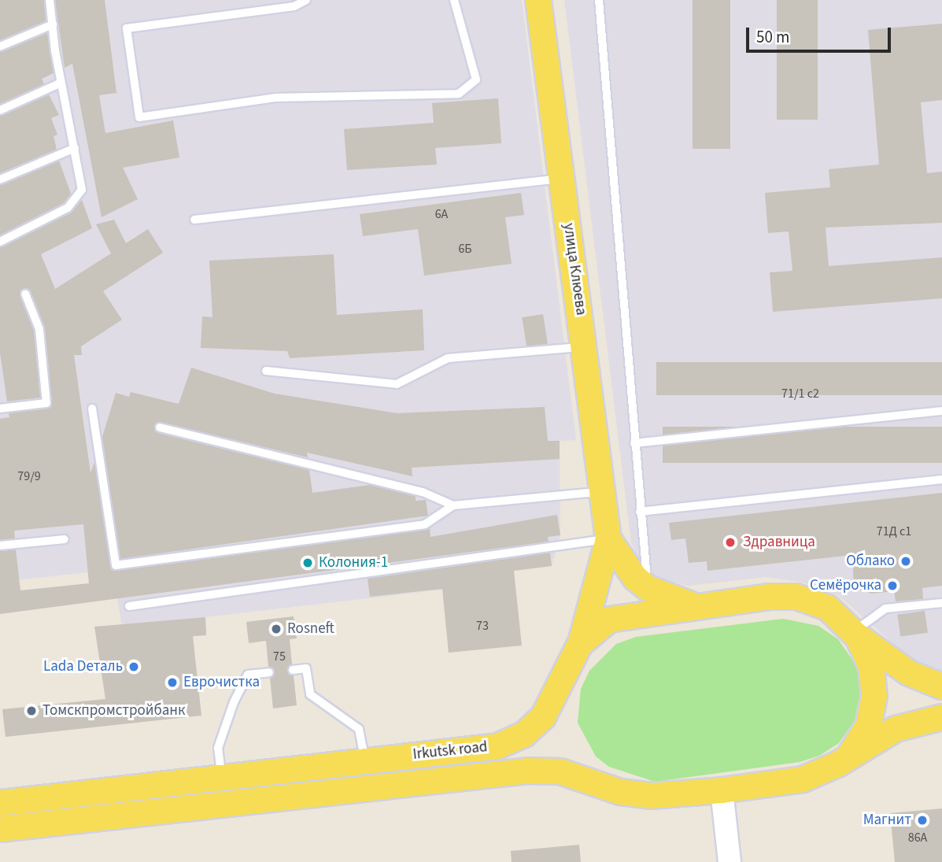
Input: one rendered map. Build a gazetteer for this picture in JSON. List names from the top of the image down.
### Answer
{
  "streets": {
    "main road": ["улица Клюева", "Irkutsk road"]
  },
  "crossings": [
    ["улица Клюева", "Irkutsk road"]
  ],
  "places": [
    "Здравница",
    "Облако",
    "Колония-1",
    "Cемёрочка",
    "Rosneft",
    "Lada Dеталь",
    "Еврочистка",
    "Томскпромстройбанк",
    "Магнит"
  ],
  "house_numbers": [
    "6А",
    "6Б",
    "71/1 с2",
    "79/9",
    "71Д с1",
    "73",
    "75",
    "86А"
  ],
  "scale_bar": "50 m"
}
